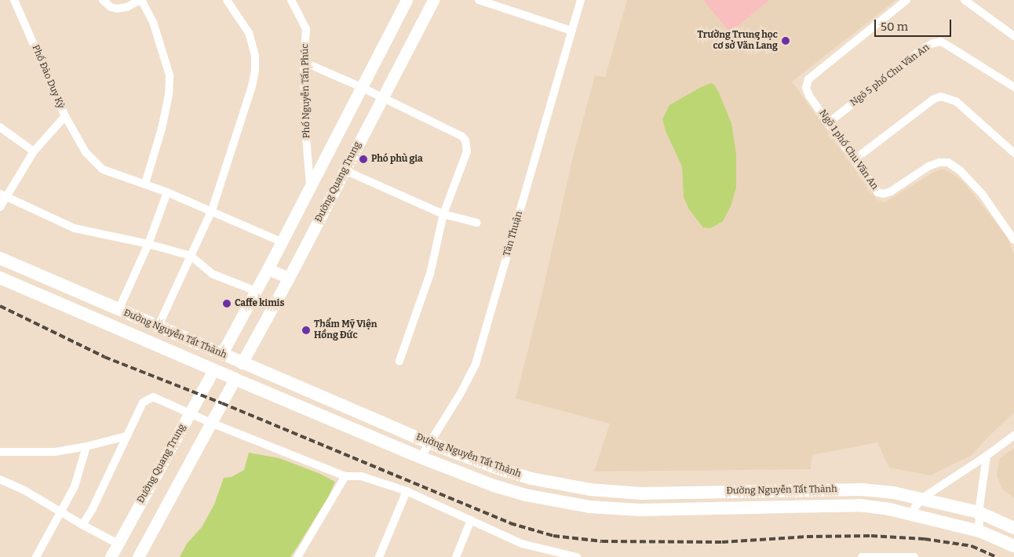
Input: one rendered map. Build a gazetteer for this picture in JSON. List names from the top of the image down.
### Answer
{
  "streets": {
    "main road": ["Đường Quang Trung", "Đường Nguyễn Tất Thành"],
    "street": [
      "Ngõ 5 phố Chu Văn An",
      "Phố Đào Duy Kỳ",
      "Phố Nguyễn Tấn Phúc",
      "Ngõ 1 phố Chu Văn An",
      "Tân Thuận"
    ]
  },
  "crossings": [
    ["Ngõ 5 phố Chu Văn An", "Ngõ 1 phố Chu Văn An"],
    ["Đường Quang Trung", "Đường Nguyễn Tất Thành"],
    ["Tân Thuận", "Đường Nguyễn Tất Thành"]
  ],
  "places": [
    "Trường Trung học cơ sở Văn Lang",
    "Phó phù gia",
    "Caffe kimis",
    "Thẩm Mỹ Viện Hồng Đức"
  ],
  "scale_bar": "50 m"
}
